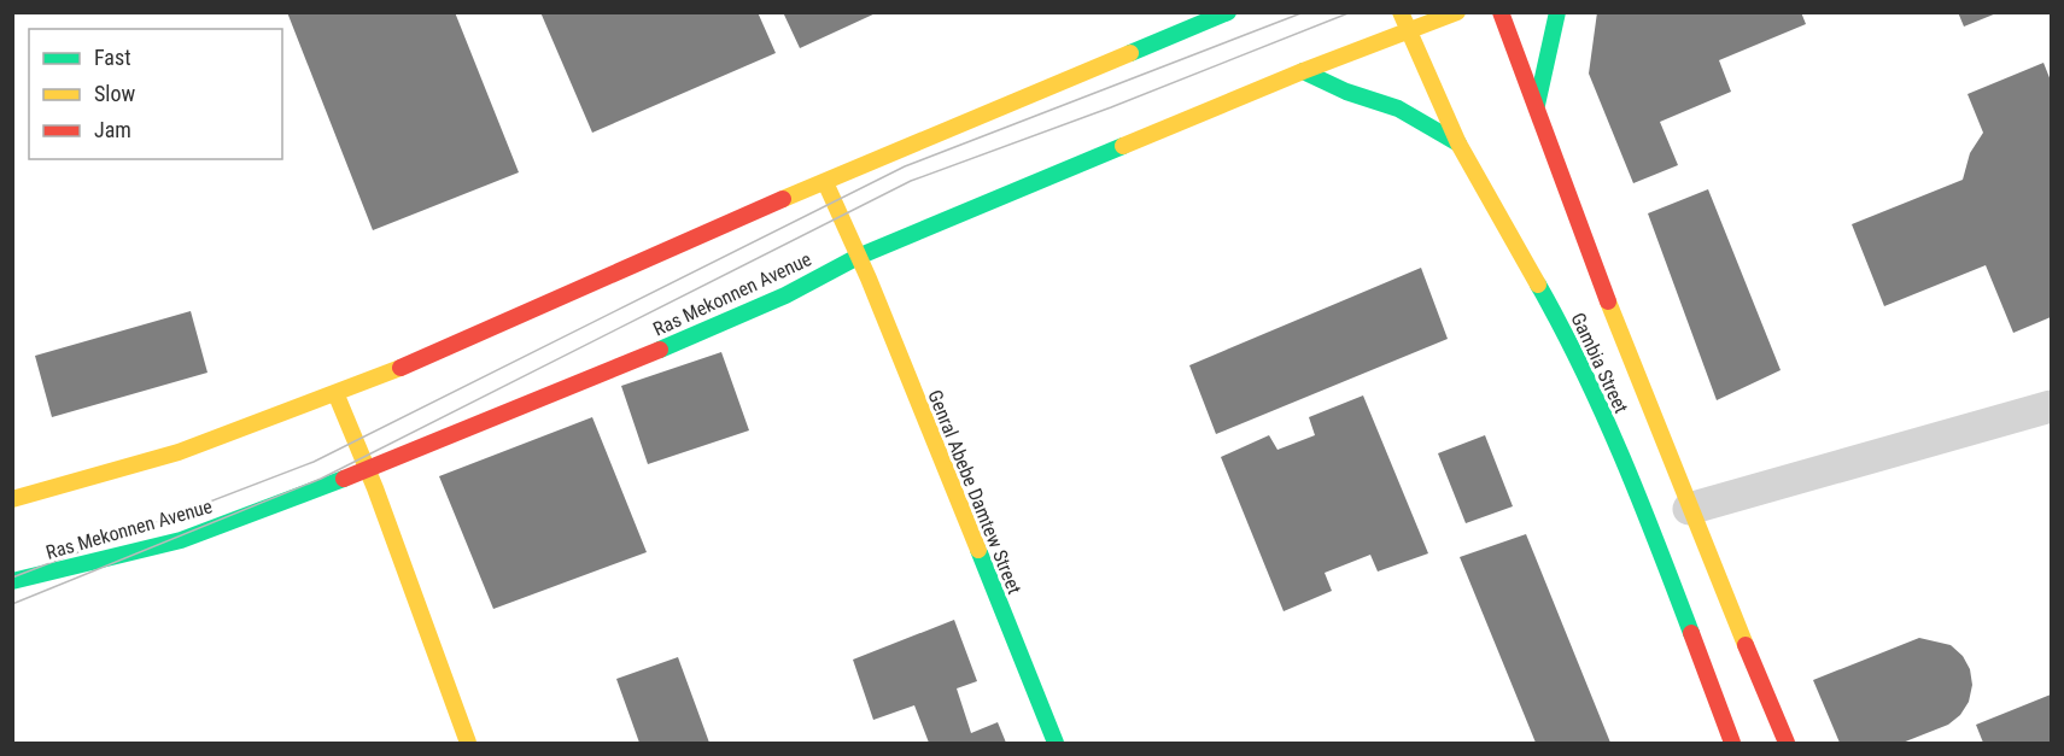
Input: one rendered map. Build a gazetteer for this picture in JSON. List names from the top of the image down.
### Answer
{
  "streets": {
    "main road": ["Ras Mekonnen Avenue", "Gambia Street", "Genral Abebe Damtew Street"]
  },
  "crossings": [
    ["Ras Mekonnen Avenue", "Gambia Street"],
    ["Ras Mekonnen Avenue", "Genral Abebe Damtew Street"]
  ],
  "legend": ["Fast", "Slow", "Jam"]
}
